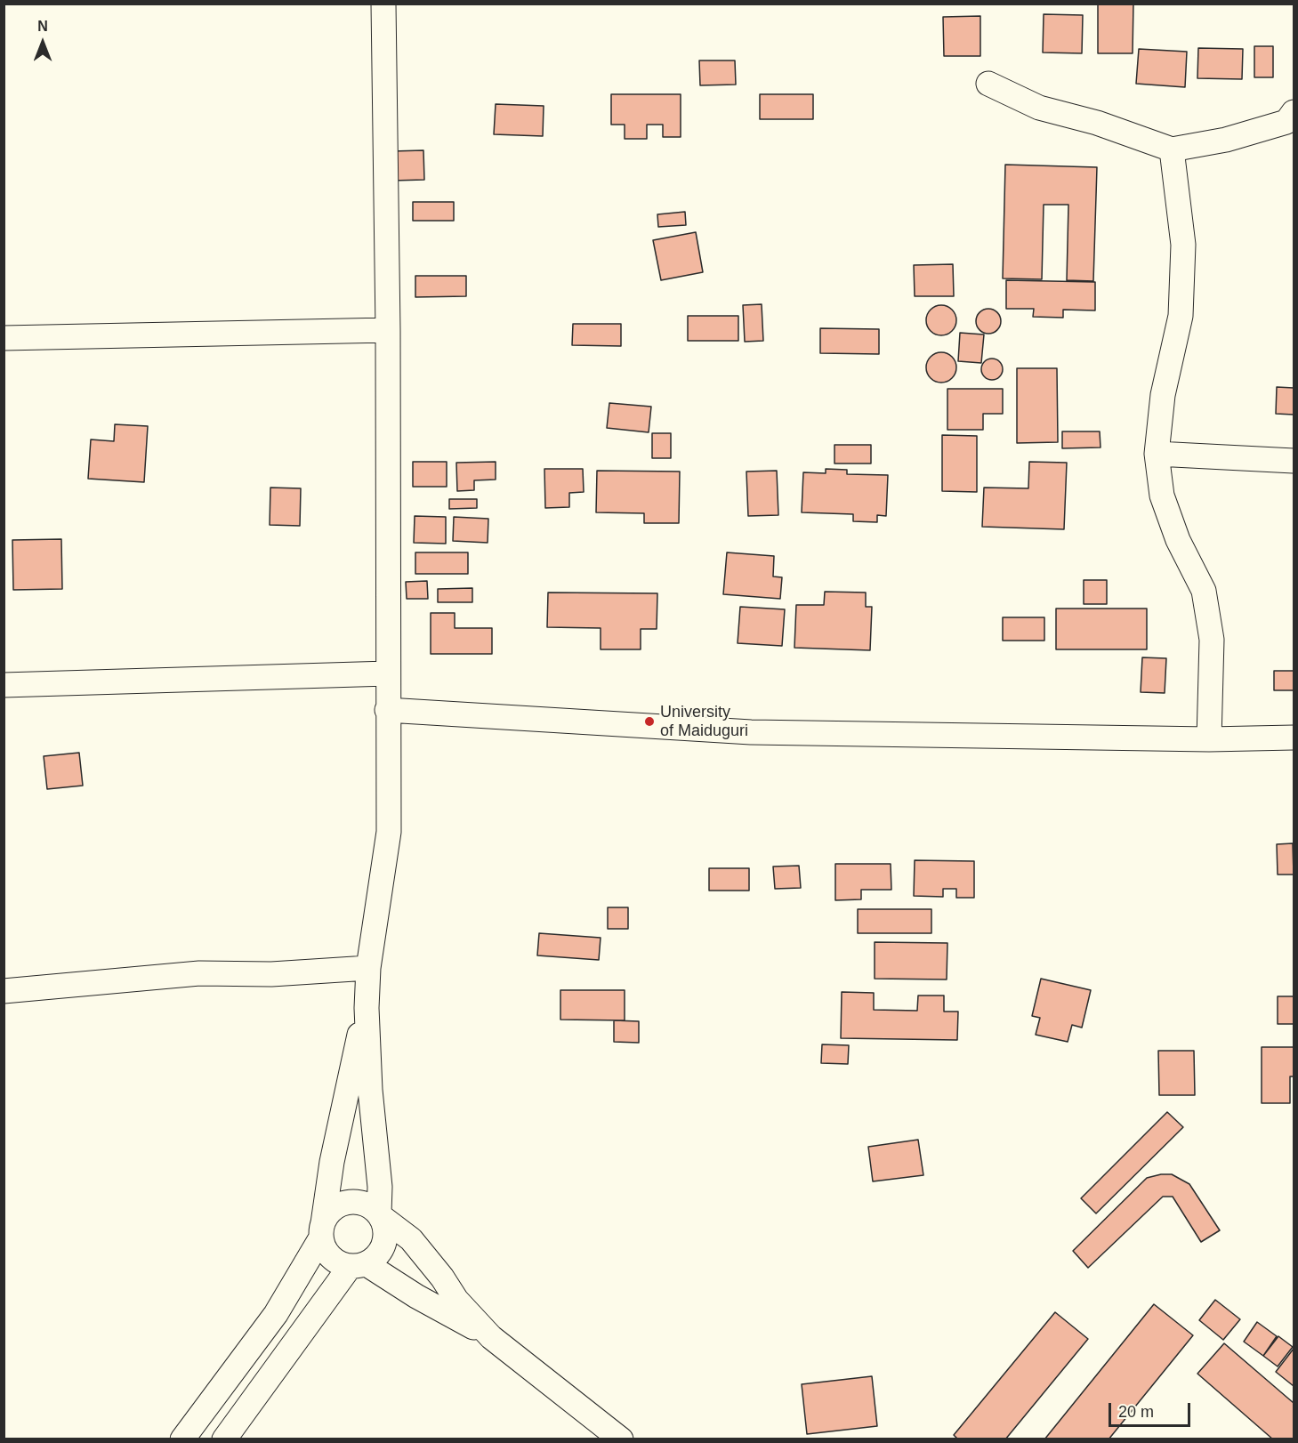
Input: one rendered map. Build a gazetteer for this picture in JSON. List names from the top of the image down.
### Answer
{
  "places": ["University of Maiduguri"],
  "scale_bar": "20 m",
  "north": "top"
}
